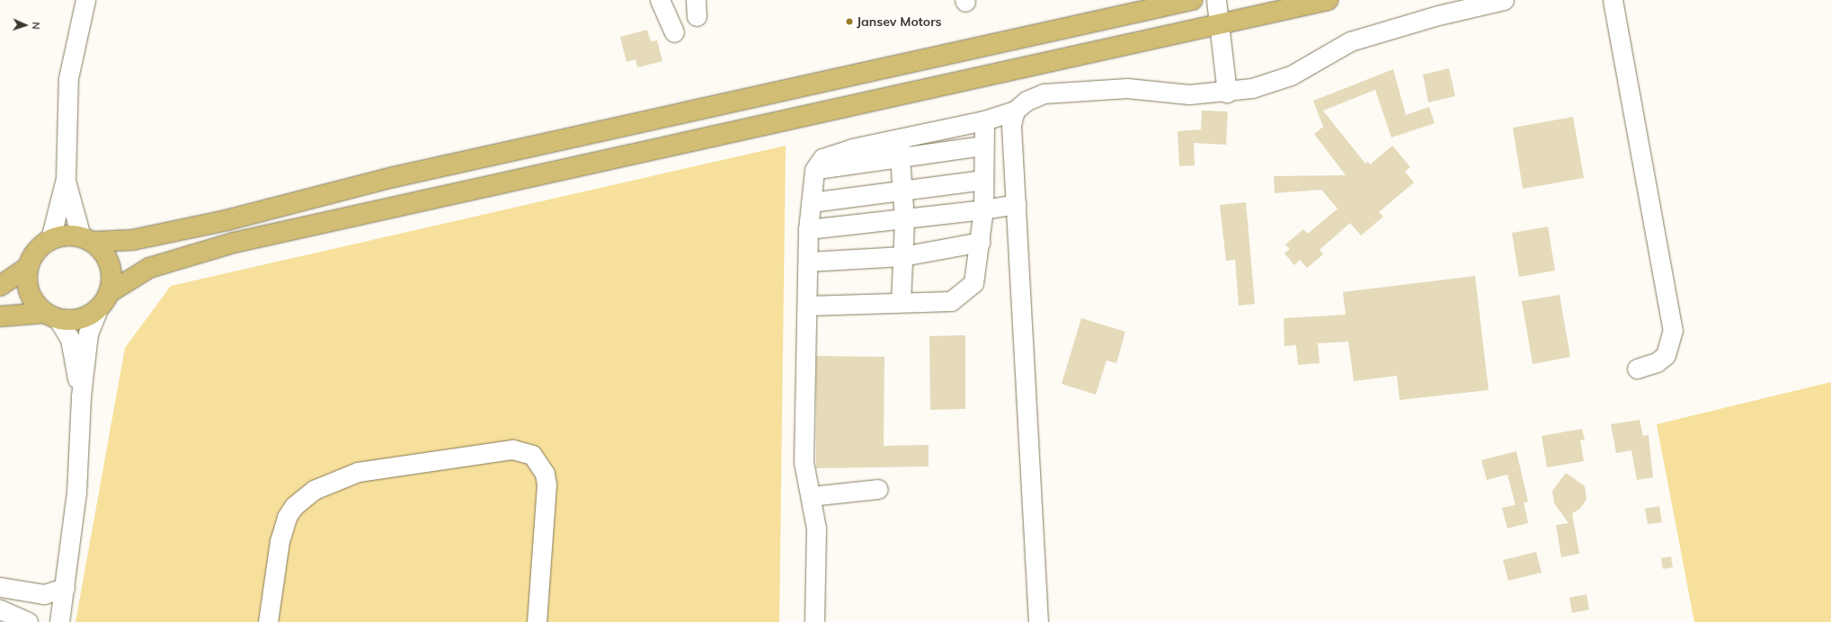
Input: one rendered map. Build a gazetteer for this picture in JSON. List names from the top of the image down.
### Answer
{
  "places": ["Jansev Motors"],
  "north": "right"
}
